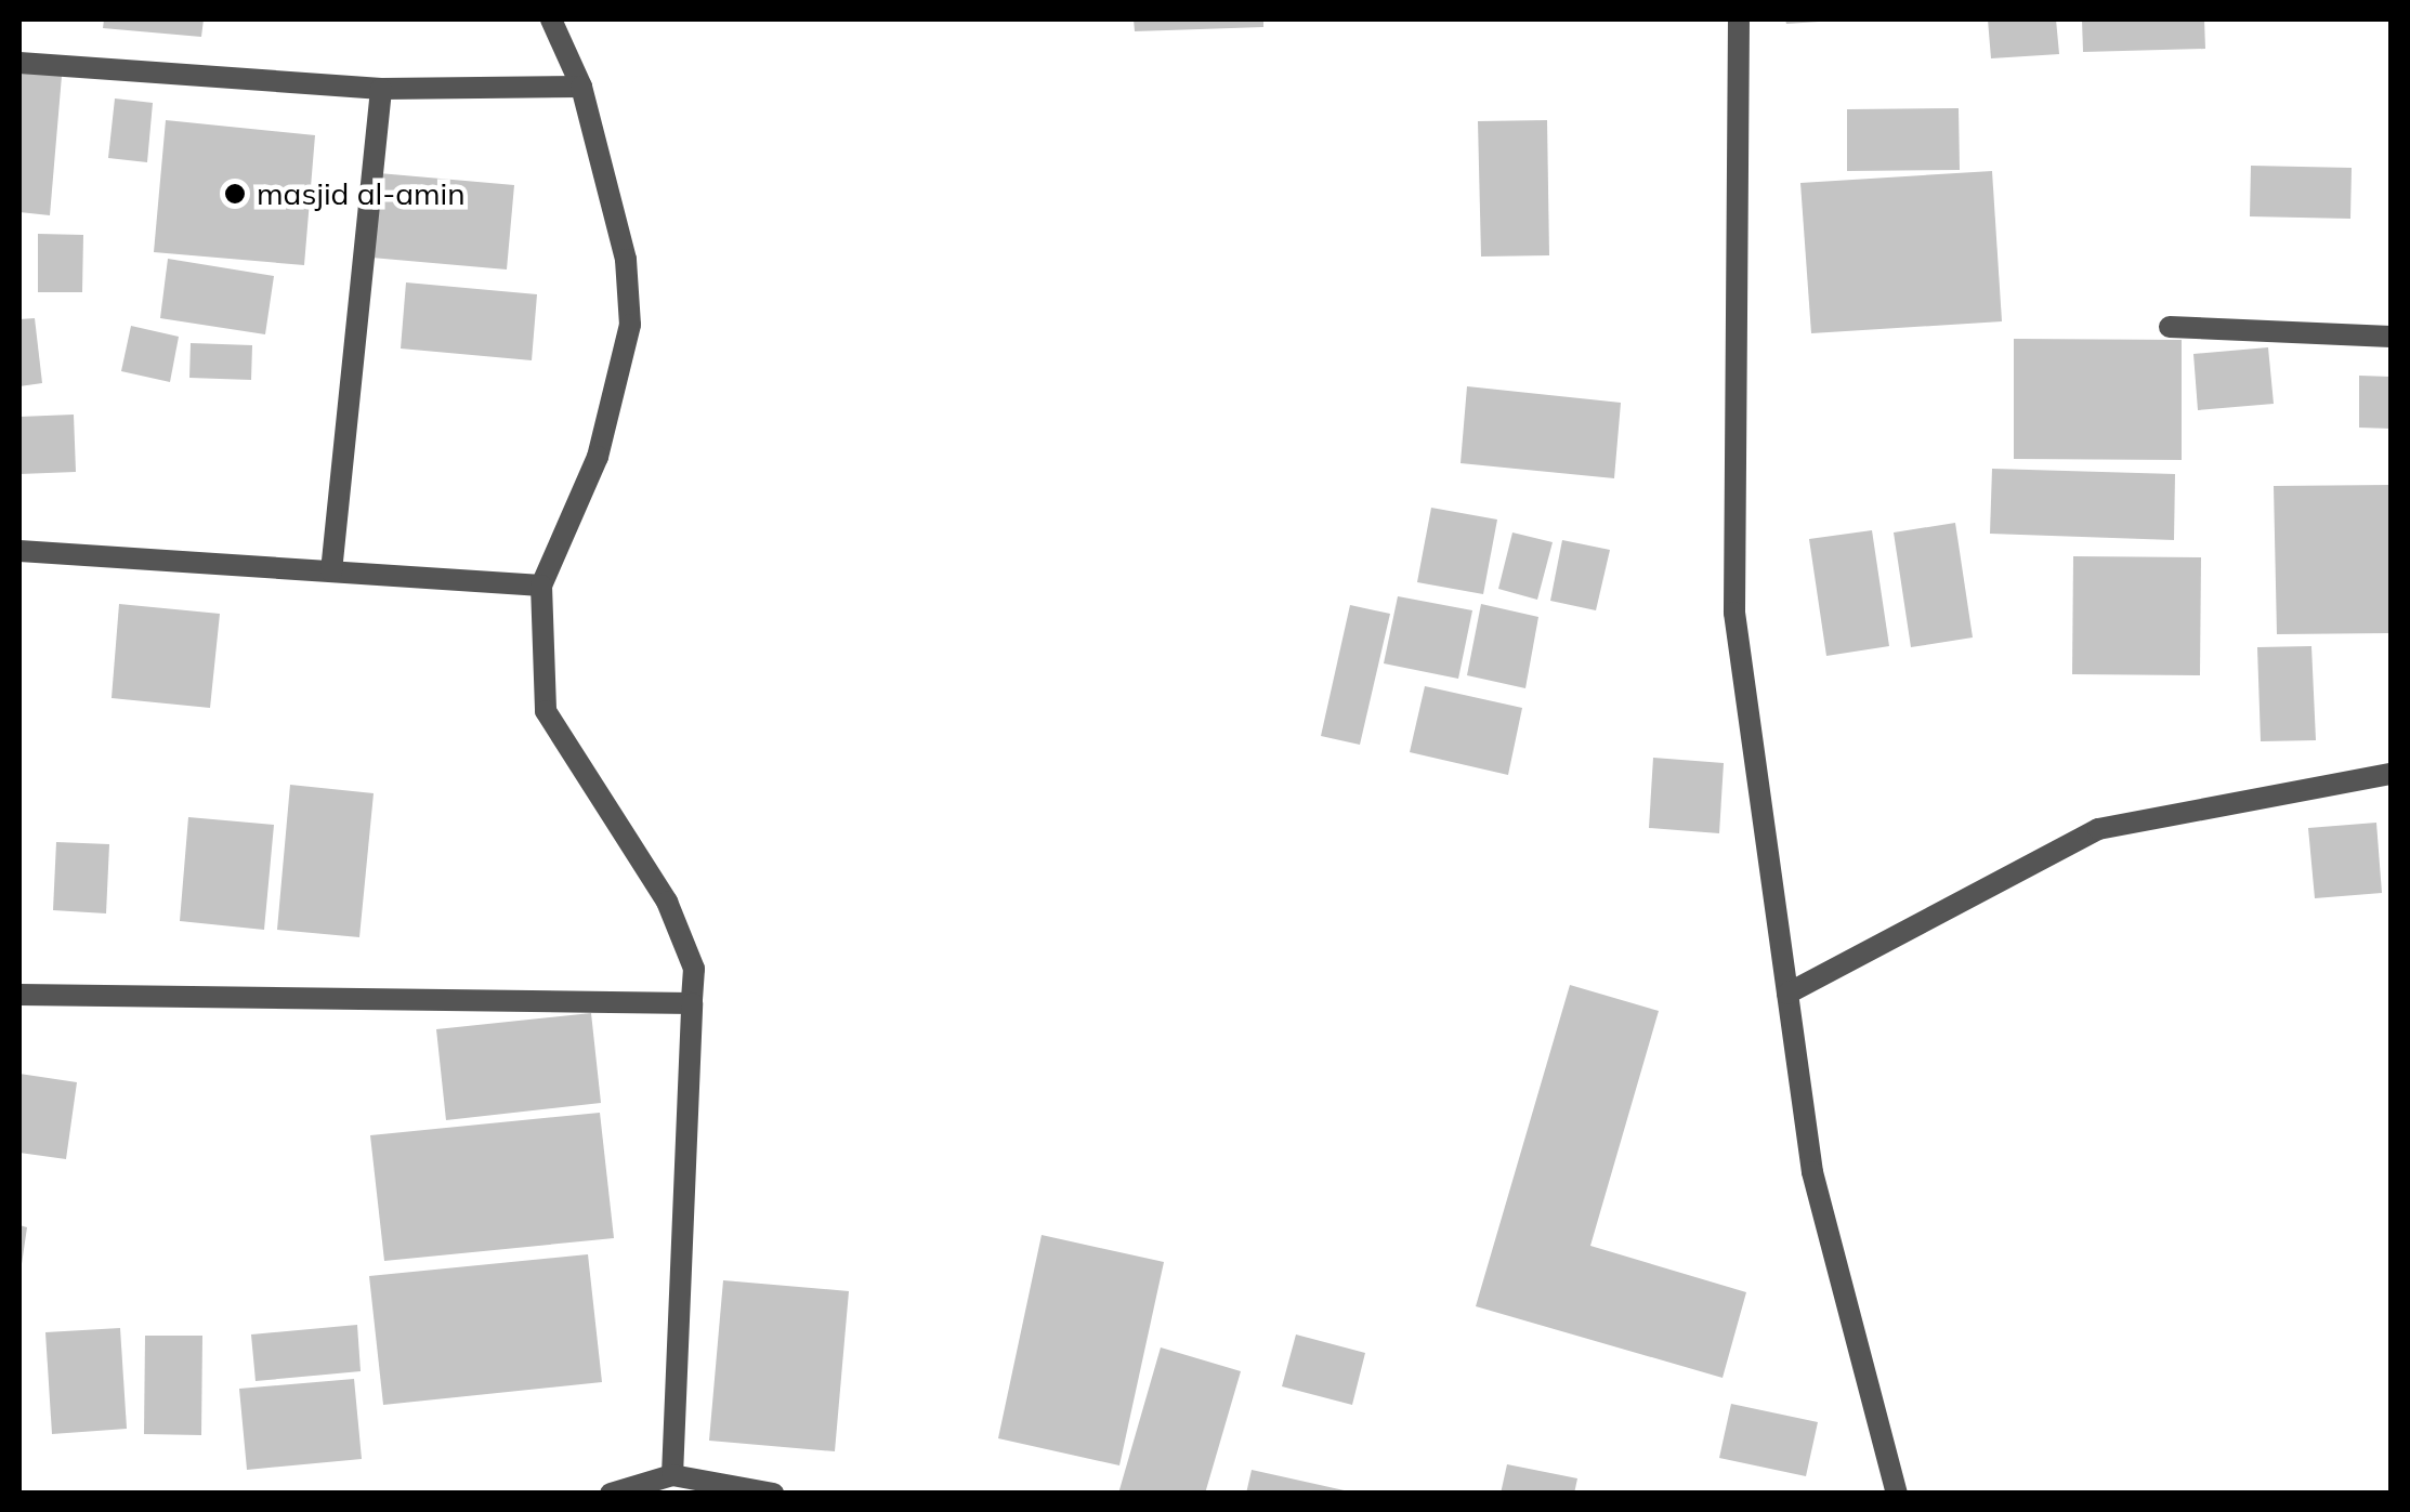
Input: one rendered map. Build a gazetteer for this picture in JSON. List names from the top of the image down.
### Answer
{
  "places": ["masjid al-amin"]
}
